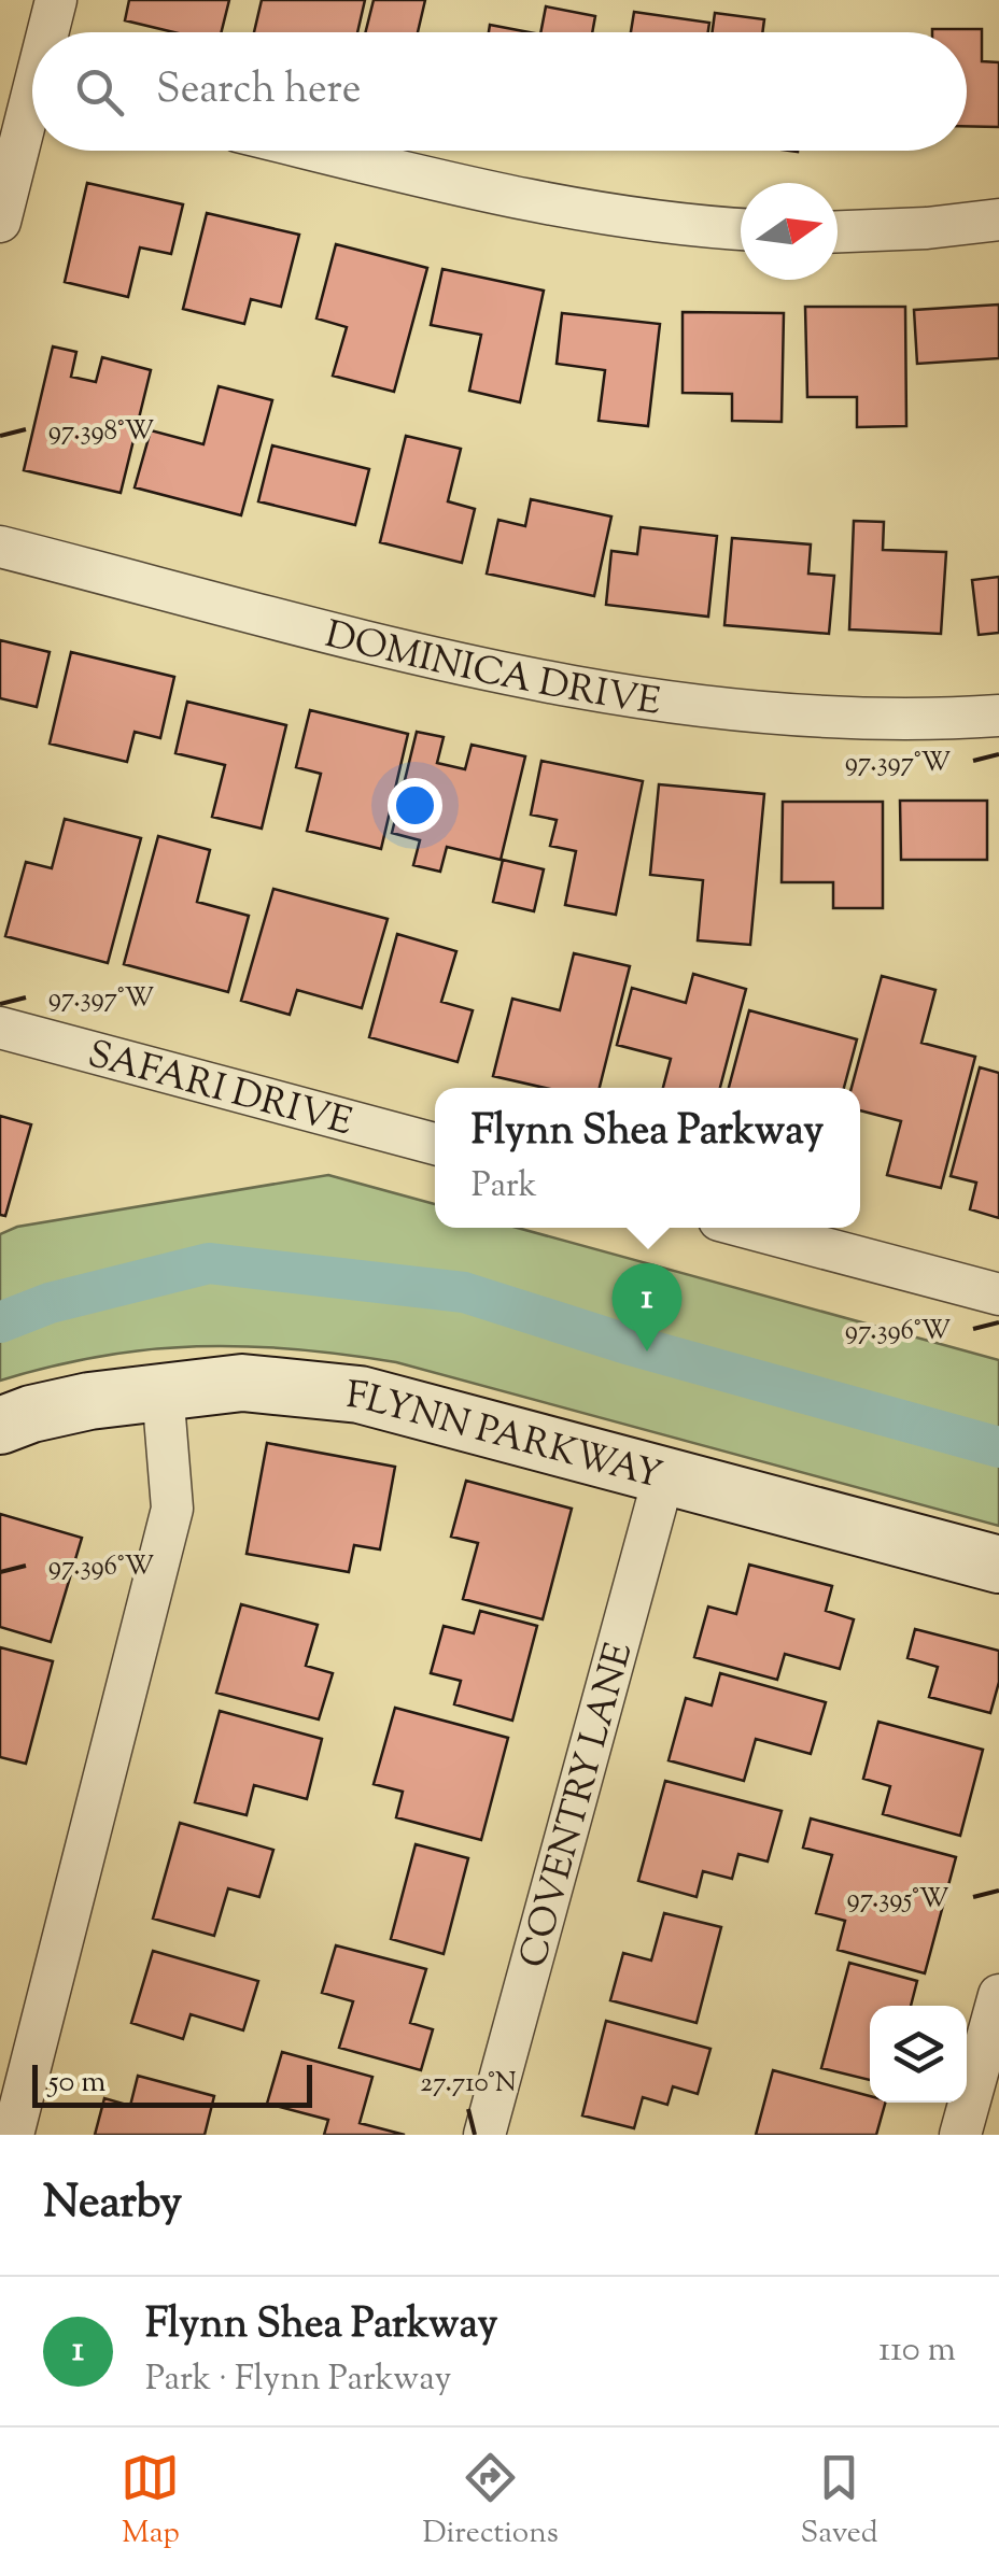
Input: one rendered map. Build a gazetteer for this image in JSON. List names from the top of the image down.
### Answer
{
  "streets": {
    "street": [
      "DOMINICA DRIVE",
      "SAFARI DRIVE",
      "FLYNN PARKWAY",
      "COVENTRY LANE"
    ]
  },
  "crossings": [
    ["FLYNN PARKWAY", "COVENTRY LANE"]
  ],
  "scale_bar": "50 m",
  "north": "right",
  "page": {
    "search": "Search here",
    "popup": ["Flynn Shea Parkway", "Park"],
    "pins": "1",
    "scale": "50 m",
    "heading": "Nearby",
    "list": [
      {
        "mark": "1",
        "name": "Flynn Shea Parkway",
        "note": "Park · Flynn Parkway",
        "value": "110 m"
      }
    ],
    "nav": ["Map", "Directions", "Saved"]
  },
  "coordinates": [
    "97.398°W",
    "97.397°W",
    "97.396°W",
    "97.395°W",
    "27.710°N"
  ]
}
